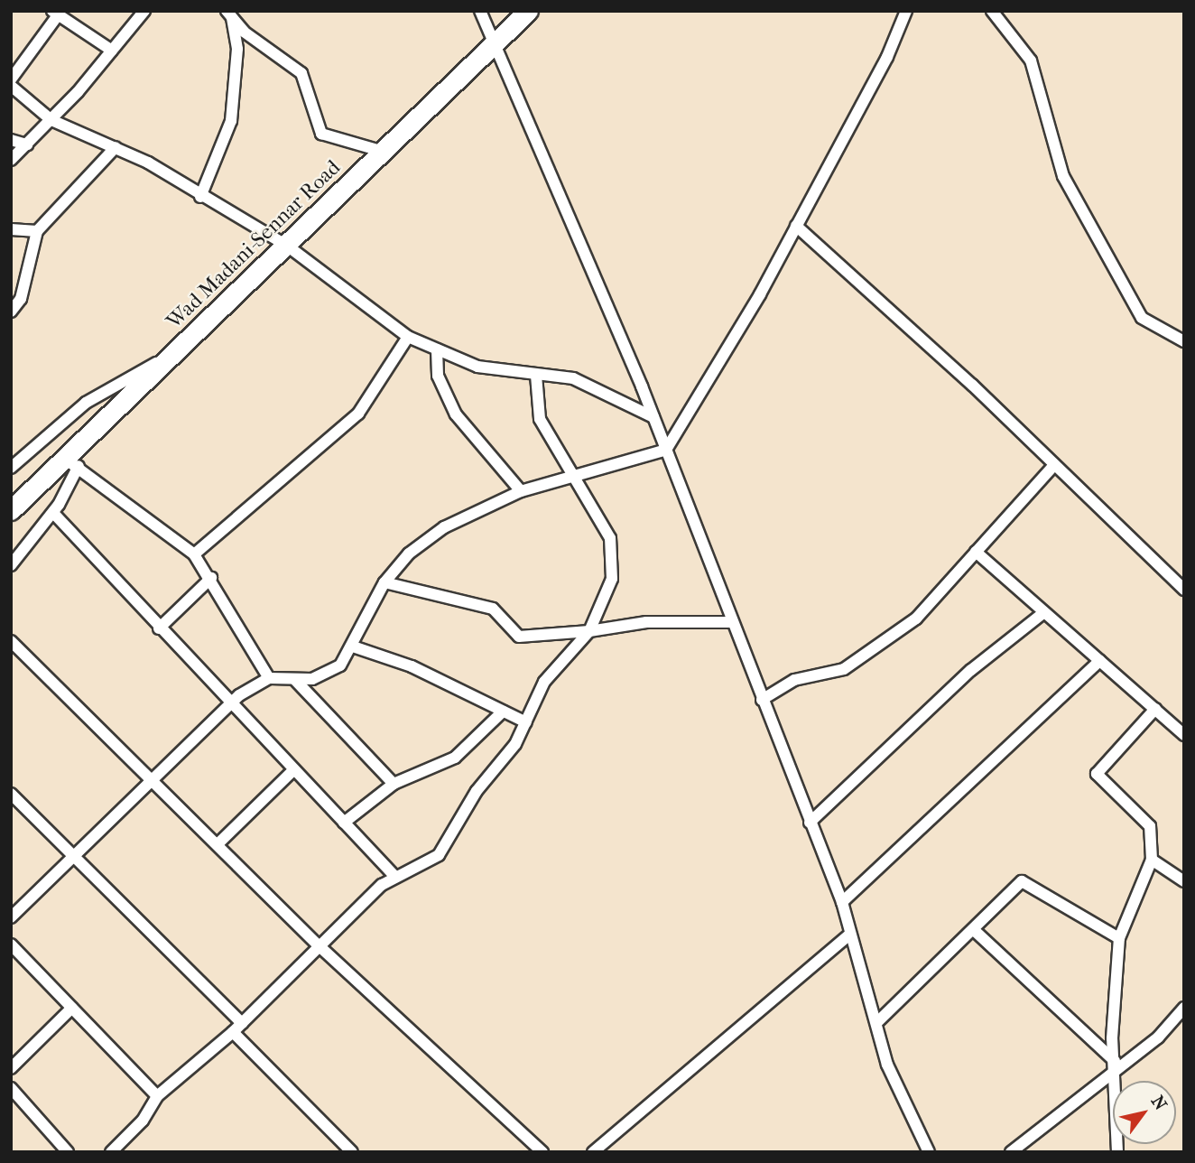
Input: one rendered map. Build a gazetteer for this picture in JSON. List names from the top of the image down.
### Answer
{
  "streets": {
    "highway": ["Wad Madani-Sennar Road"]
  },
  "north": "top right"
}
